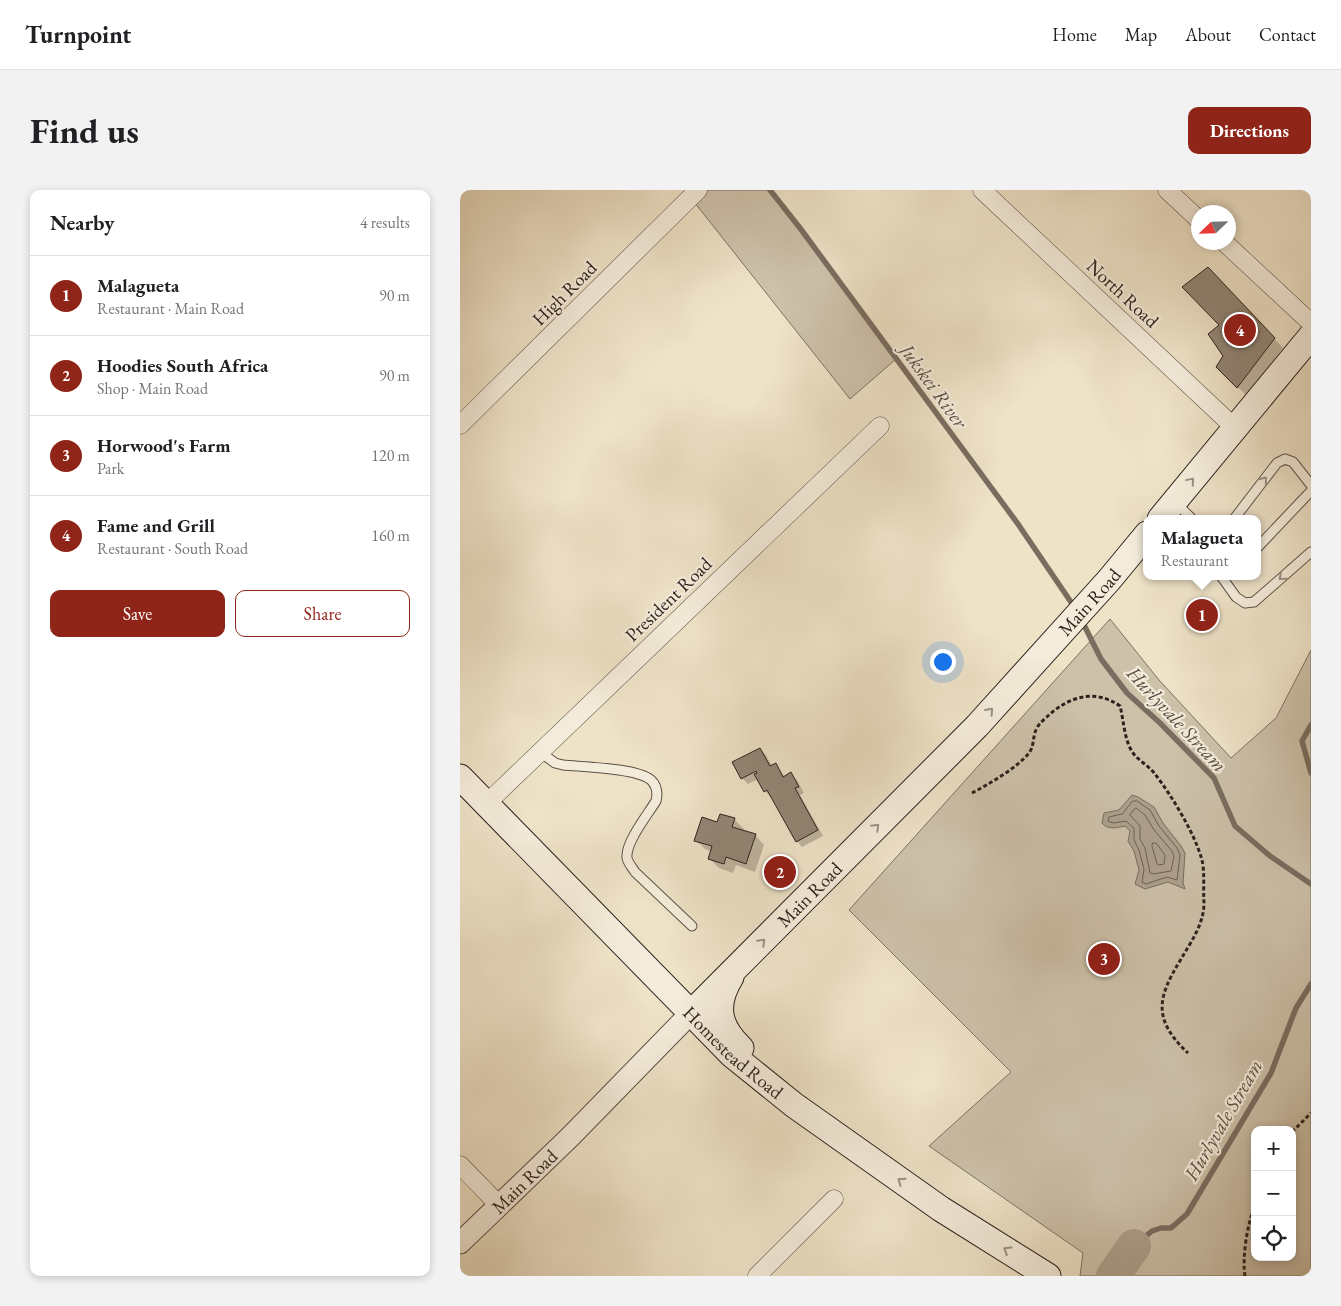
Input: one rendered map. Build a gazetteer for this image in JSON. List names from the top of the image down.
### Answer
{
  "streets": {
    "main road": ["Main Road", "Homestead Road"],
    "street": ["High Road", "North Road", "President Road"]
  },
  "crossings": [
    ["President Road", "Homestead Road"],
    ["Main Road", "Homestead Road"]
  ],
  "one_way": ["Main Road", "Homestead Road"],
  "water": ["Jukskei River", "Hurlyvale Stream"],
  "north": "bottom left",
  "page": {
    "header": "Turnpoint",
    "nav": [
      "Home",
      "Map",
      "About",
      "Contact"
    ],
    "buttons": [
      "Directions",
      ["Save", "Share"]
    ],
    "title": "Find us",
    "heading": ["Nearby", "4 results"],
    "list": [
      {
        "mark": "1",
        "name": "Malagueta",
        "note": "Restaurant · Main Road",
        "value": "90 m"
      },
      {
        "mark": "2",
        "name": "Hoodies South Africa",
        "note": "Shop · Main Road",
        "value": "90 m"
      },
      {
        "mark": "3",
        "name": "Horwood's Farm",
        "note": "Park",
        "value": "120 m"
      },
      {
        "mark": "4",
        "name": "Fame and Grill",
        "note": "Restaurant · South Road",
        "value": "160 m"
      }
    ],
    "pins": [
      "4",
      "1",
      "2",
      "3"
    ],
    "popup": ["Malagueta", "Restaurant"],
    "map_buttons": ["+", "−"]
  }
}
